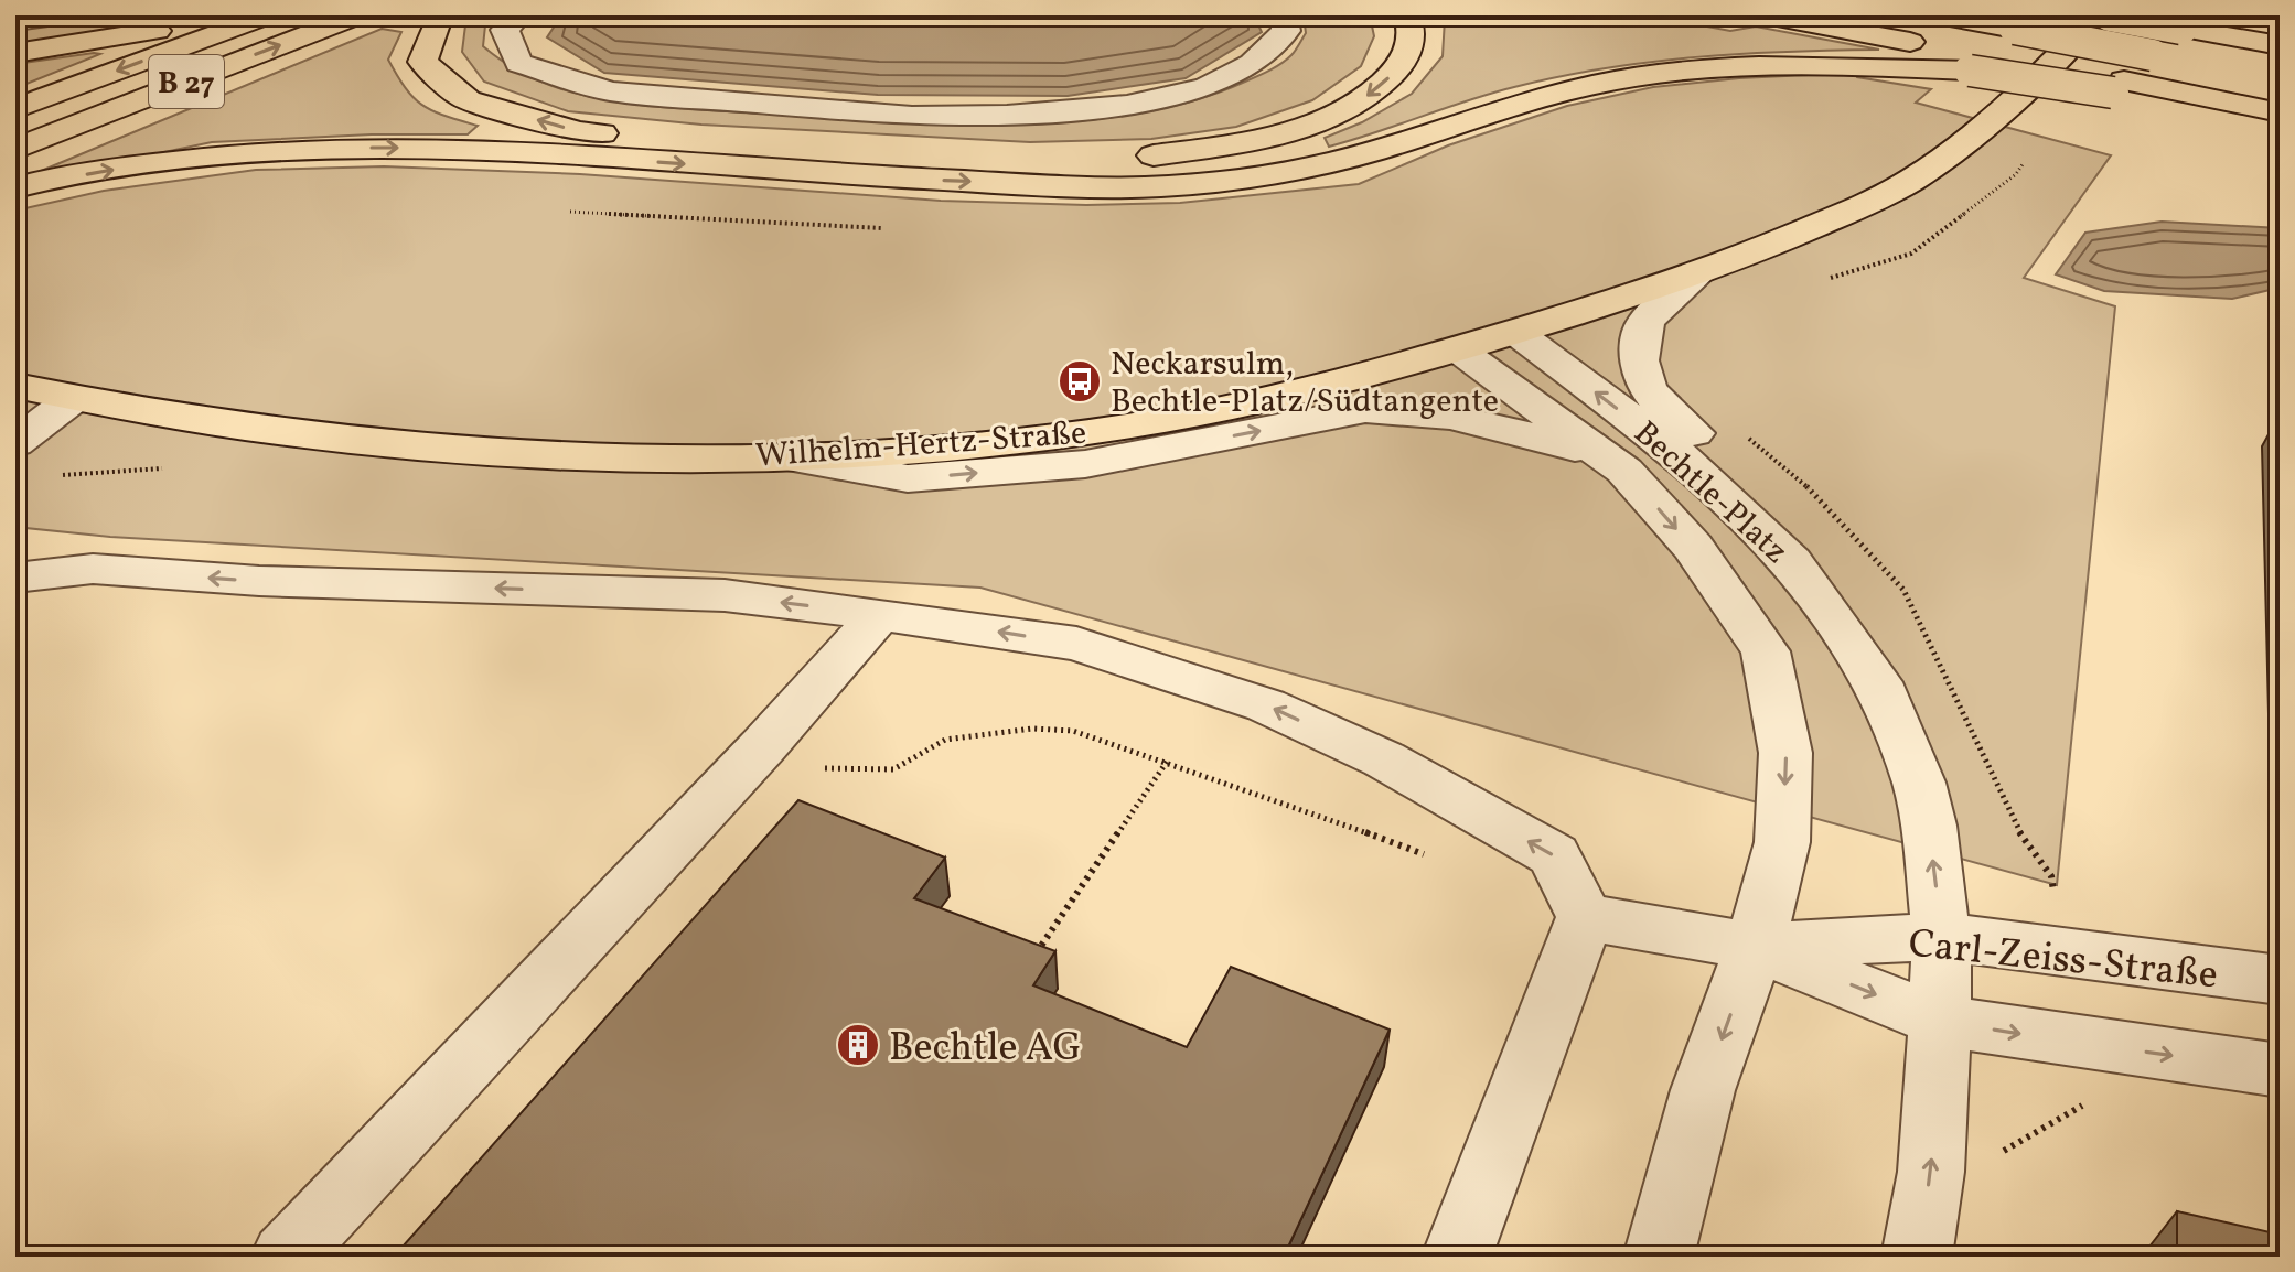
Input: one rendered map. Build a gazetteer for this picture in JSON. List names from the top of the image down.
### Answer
{
  "streets": {
    "main road": ["B 27", "Wilhelm-Hertz-Straße"],
    "street": ["Bechtle-Platz", "Carl-Zeiss-Straße"]
  },
  "crossings": [
    ["Wilhelm-Hertz-Straße", "Bechtle-Platz"],
    ["Bechtle-Platz", "Carl-Zeiss-Straße"]
  ],
  "places": {
    "bus stop": ["Neckarsulm, Bechtle-Platz/Südtangente"],
    "building": ["Bechtle AG"]
  }
}
